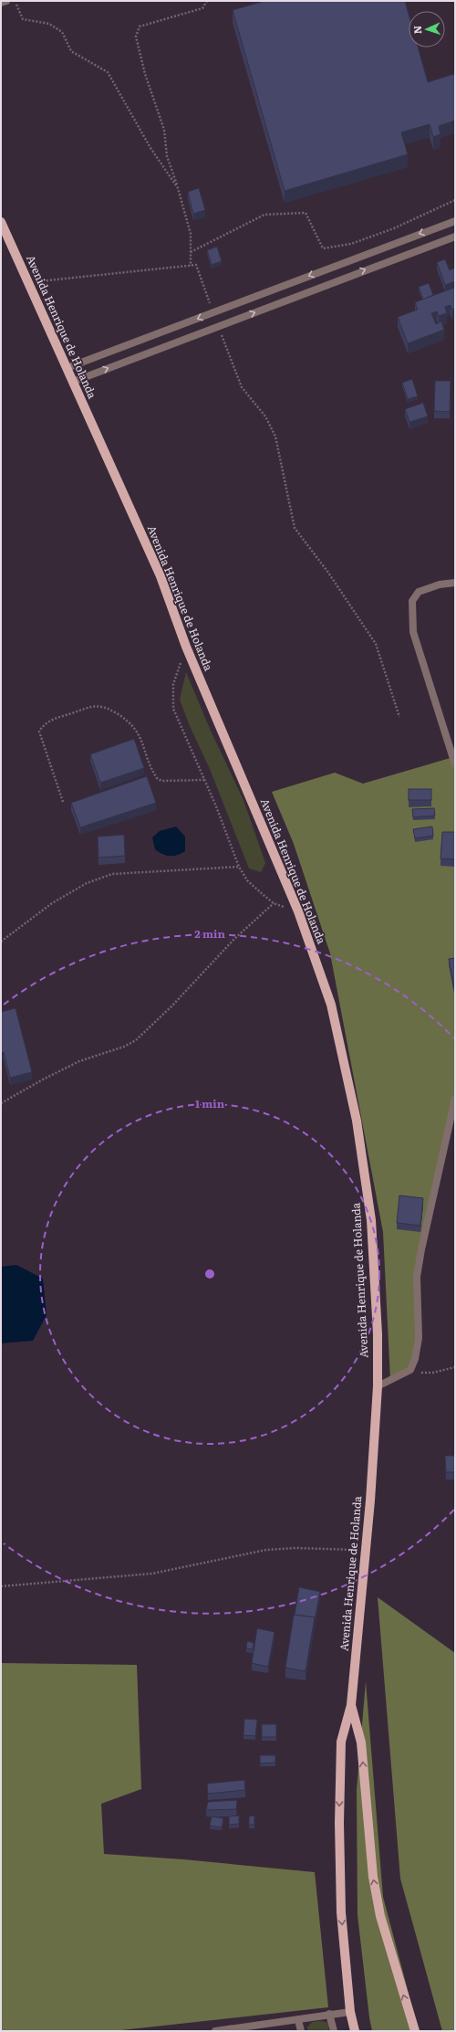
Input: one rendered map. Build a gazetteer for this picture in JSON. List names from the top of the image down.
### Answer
{
  "streets": {
    "main road": ["Avenida Henrique de Holanda"]
  },
  "north": "left",
  "rings": ["2 min", "1 min"]
}
